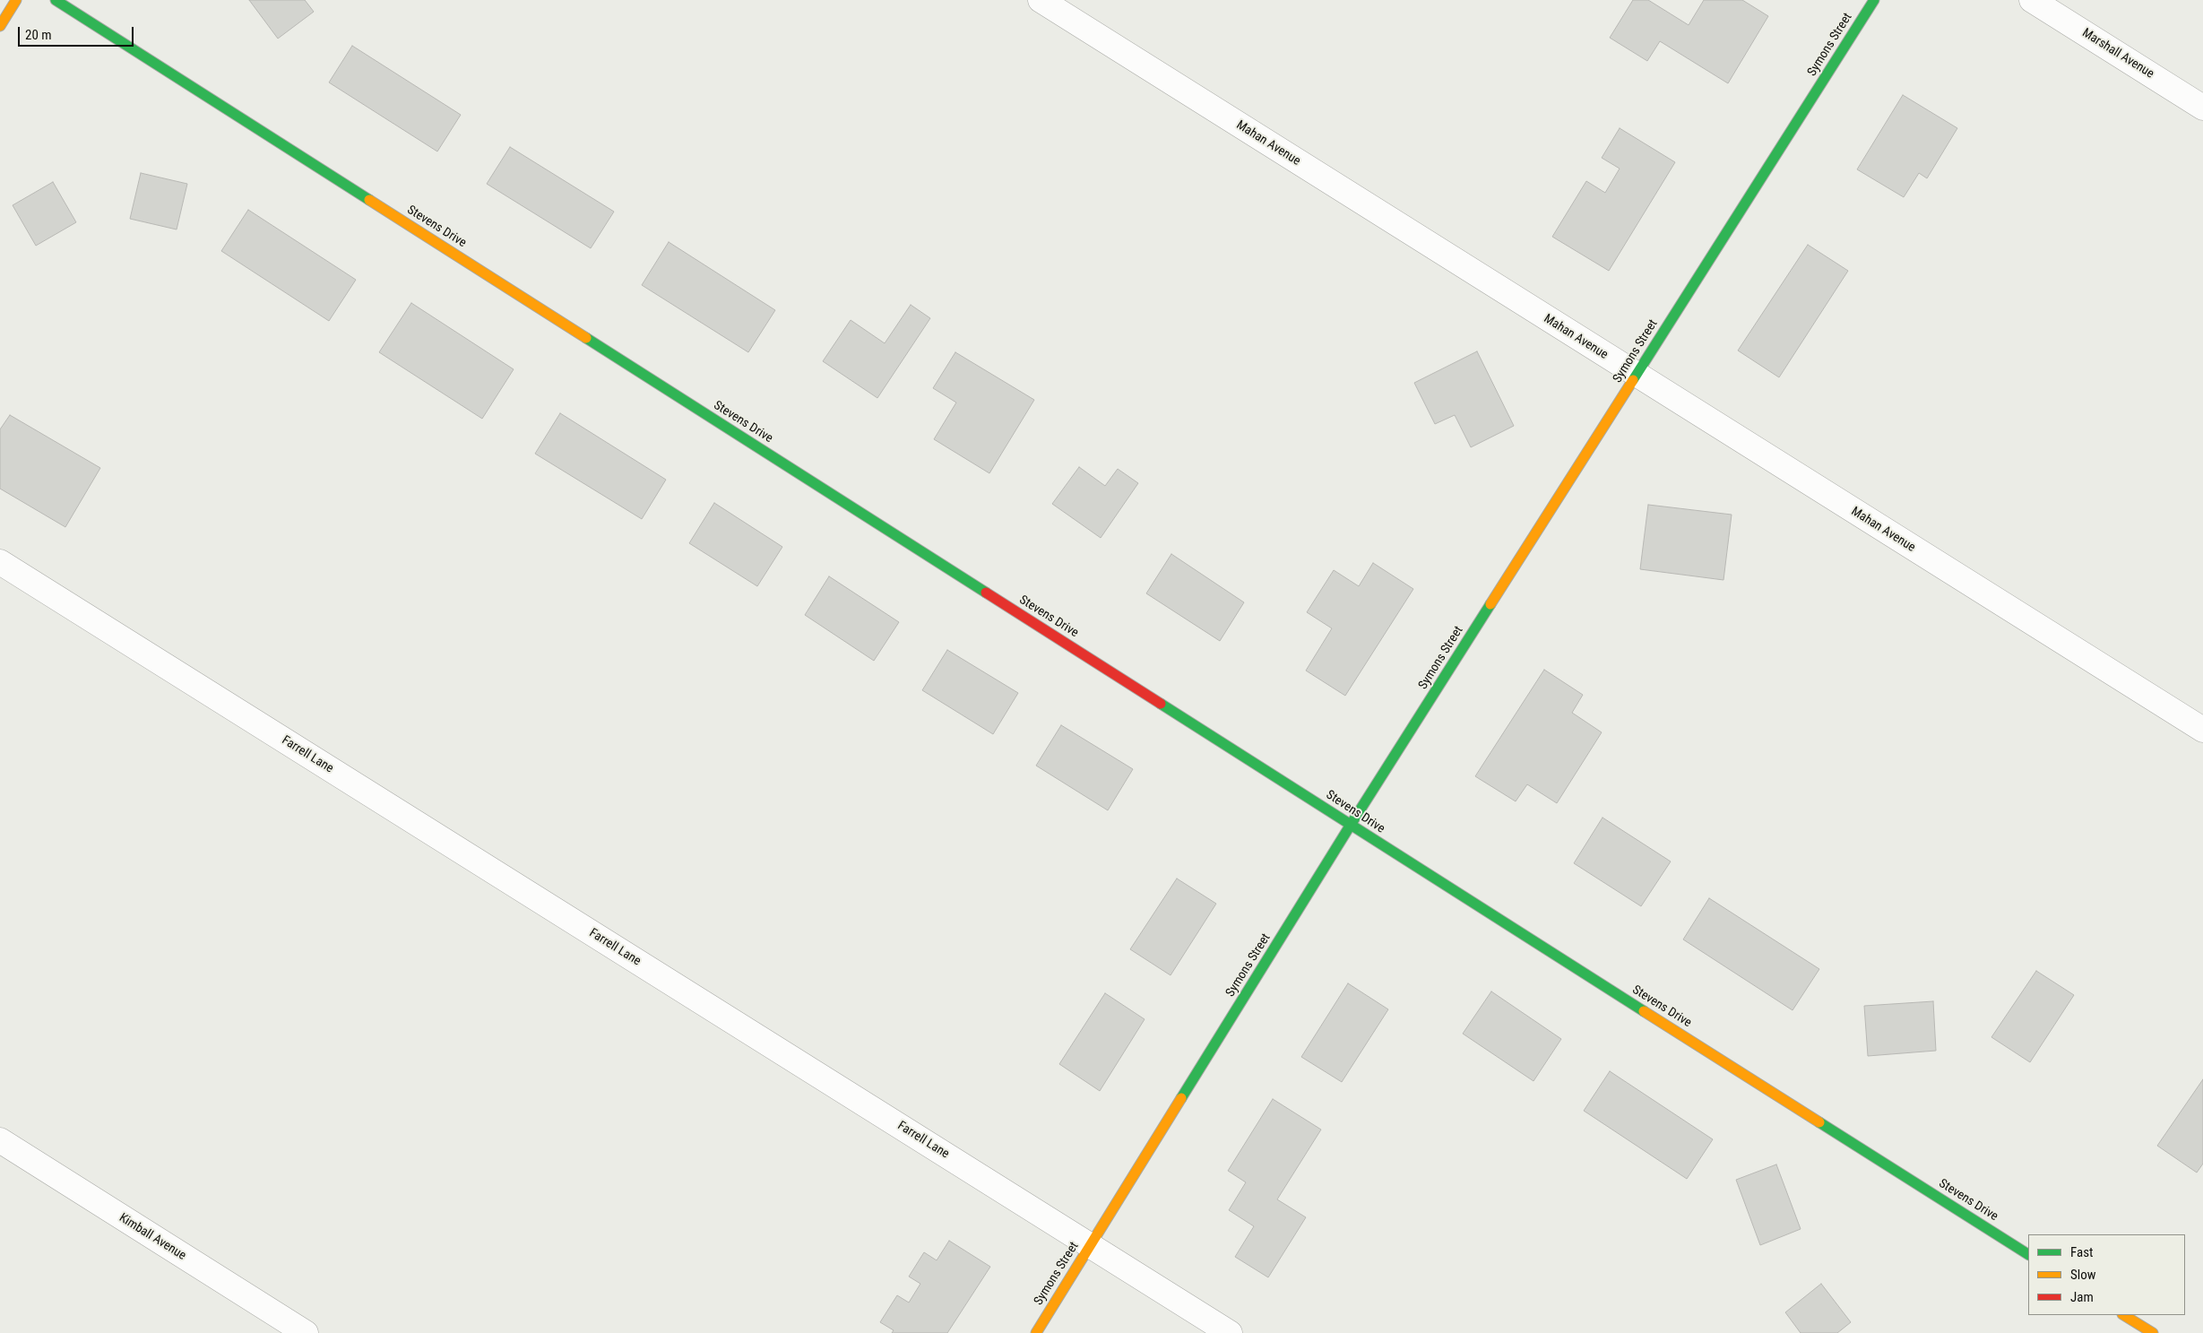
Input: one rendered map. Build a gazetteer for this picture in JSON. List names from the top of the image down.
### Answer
{
  "streets": {
    "main road": ["Symons Street", "Stevens Drive"],
    "street": [
      "Marshall Avenue",
      "Mahan Avenue",
      "Farrell Lane",
      "Kimball Avenue"
    ]
  },
  "crossings": [
    ["Symons Street", "Mahan Avenue"],
    ["Symons Street", "Stevens Drive"],
    ["Symons Street", "Farrell Lane"]
  ],
  "legend": ["Fast", "Slow", "Jam"],
  "scale_bar": "20 m"
}
